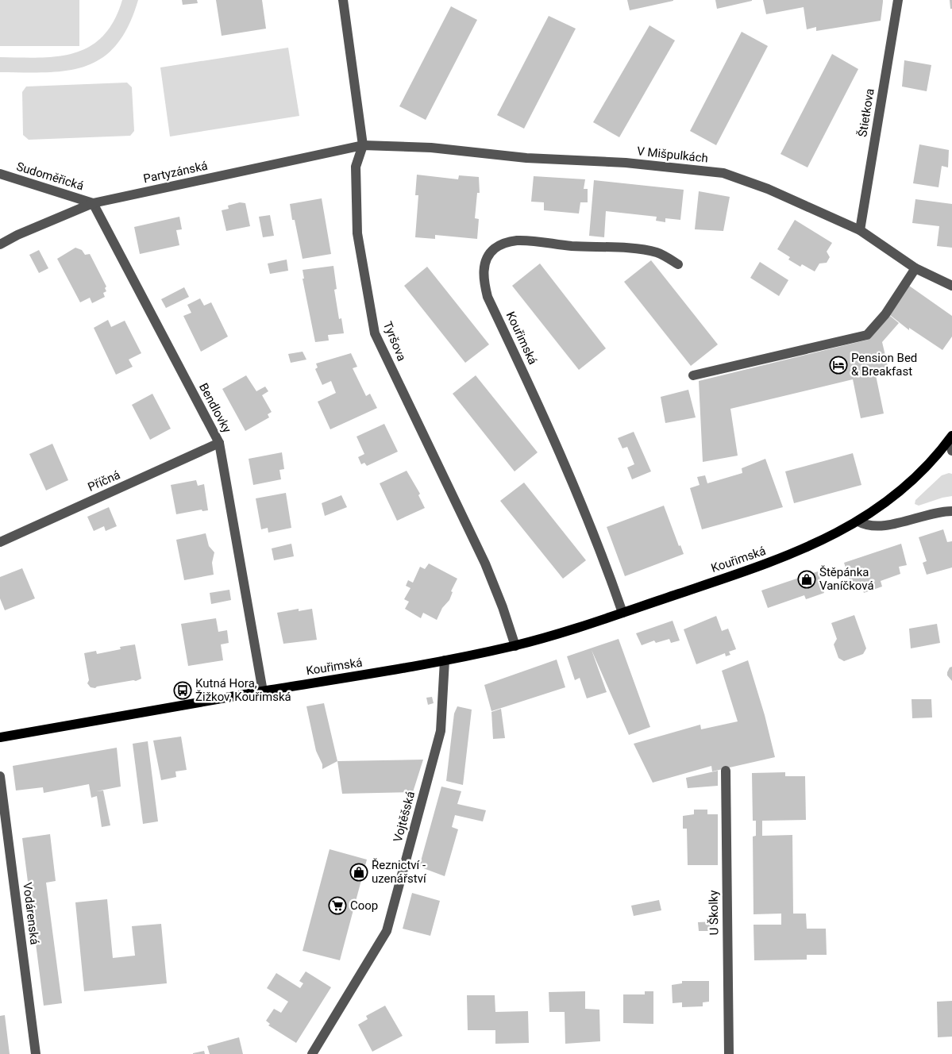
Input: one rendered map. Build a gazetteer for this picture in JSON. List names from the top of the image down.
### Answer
{
  "streets": {
    "main road": ["Kouřimská"],
    "street": [
      "Štietkova",
      "V Mišpulkách",
      "Partyzánská",
      "Sudoměřická",
      "Tyršova",
      "Bendlovky",
      "Příčná",
      "Vojtěšská",
      "U Školky",
      "Vodárenská"
    ]
  },
  "crossings": [
    ["Štietkova", "V Mišpulkách"],
    ["V Mišpulkách", "Partyzánská"],
    ["V Mišpulkách", "Tyršova"],
    ["Partyzánská", "Sudoměřická"],
    ["Partyzánská", "Tyršova"],
    ["Partyzánská", "Bendlovky"],
    ["Sudoměřická", "Bendlovky"],
    ["Kouřimská", "Tyršova"],
    ["Kouřimská", "Bendlovky"],
    ["Kouřimská", "Vojtěšská"],
    ["Bendlovky", "Příčná"]
  ],
  "places": {
    "hotel": ["Pension Bed & Breakfast"],
    "shop": ["Štěpánka Vaníčková", "Řeznictví - uzenářství"],
    "bus stop": ["Kutná Hora, Žižkov, Kouřimská"],
    "supermarket": ["Coop"]
  }
}
